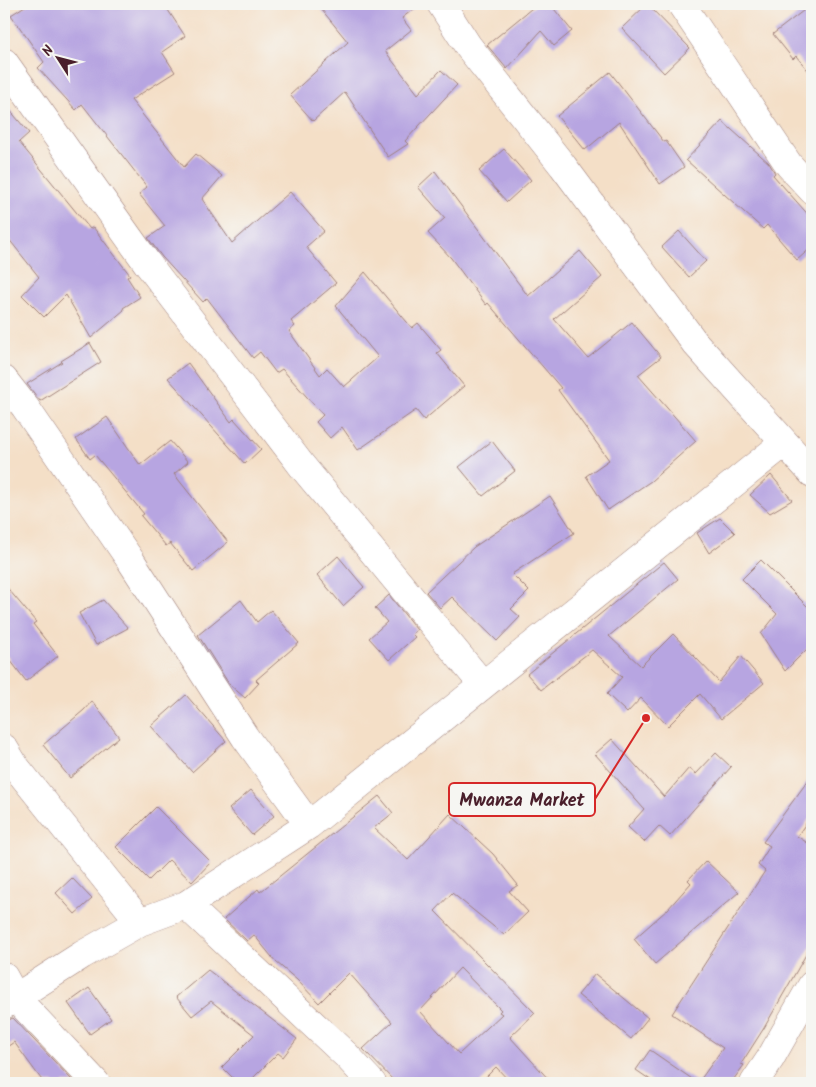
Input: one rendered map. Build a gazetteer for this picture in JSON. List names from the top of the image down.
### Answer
{
  "places": ["Mwanza Market"],
  "north": "top left"
}
